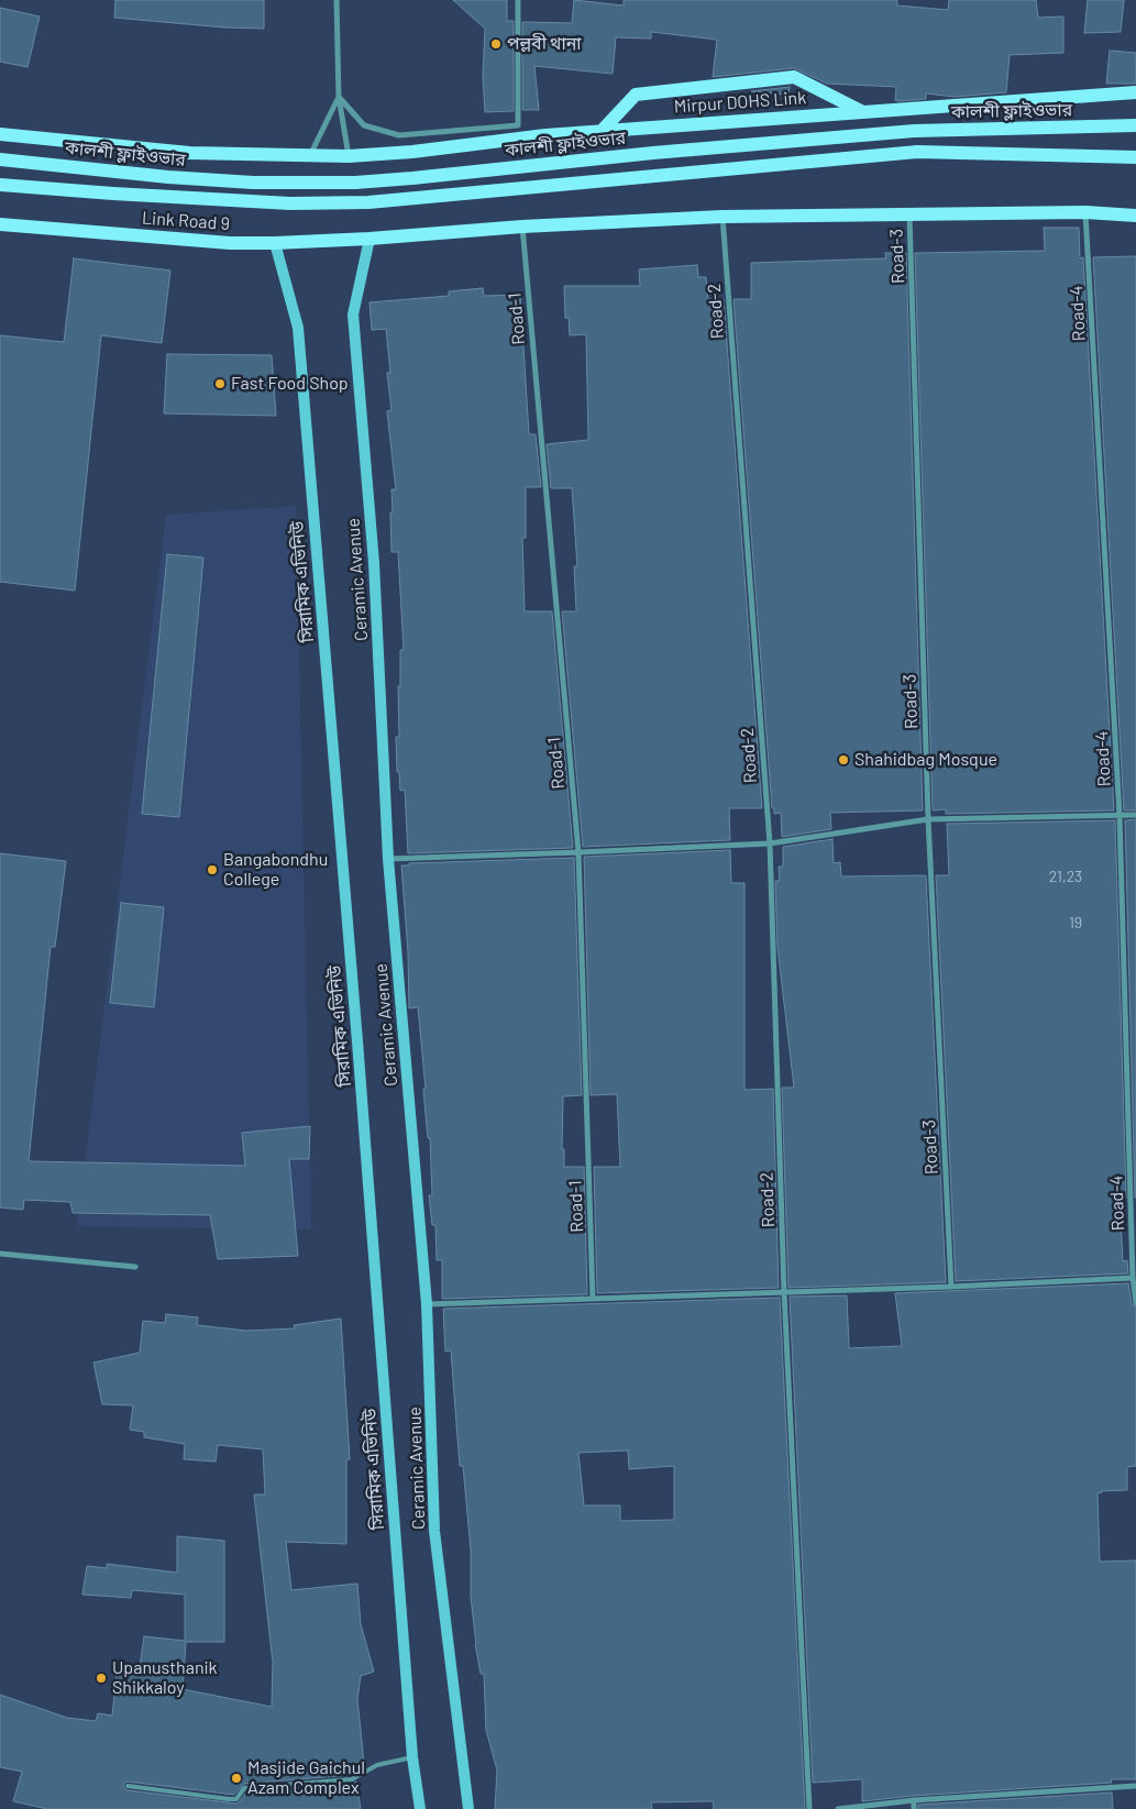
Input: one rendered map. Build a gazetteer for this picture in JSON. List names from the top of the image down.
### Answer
{
  "streets": {
    "main road": [
      "Mirpur DOHS Link",
      "কালশী ফ্লাইওভার",
      "Link Road 9",
      "Ceramic Avenue",
      "সিরামিক এভিনিউ"
    ],
    "street": [
      "Road-3",
      "Road-2",
      "Road-4",
      "Road-1"
    ]
  },
  "crossings": [
    ["Link Road 9", "Ceramic Avenue"],
    ["Link Road 9", "সিরামিক এভিনিউ"]
  ],
  "places": [
    "পল্লবী থানা",
    "Fast Food Shop",
    "Shahidbag Mosque",
    "Bangabondhu College",
    "Upanusthanik Shikkaloy",
    "Masjide Gaichul Azam Complex"
  ],
  "house_numbers": ["21,23", "19"]
}
